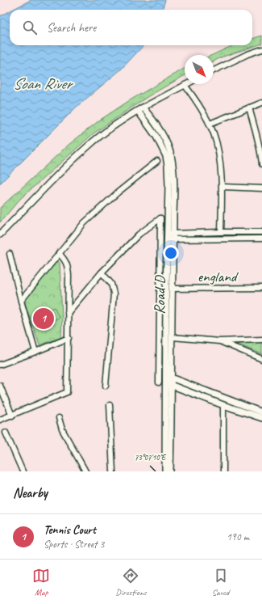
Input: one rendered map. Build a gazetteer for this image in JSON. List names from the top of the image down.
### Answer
{
  "streets": {
    "street": ["england", "Road D"]
  },
  "crossings": [
    ["england", "Road D"]
  ],
  "water": ["Soan River"],
  "north": "bottom right",
  "page": {
    "search": "Search here",
    "pins": "1",
    "heading": "Nearby",
    "list": [
      {
        "mark": "1",
        "name": "Tennis Court",
        "note": "Sports · Street 3",
        "value": "190 m"
      }
    ],
    "nav": ["Map", "Directions", "Saved"]
  },
  "coordinates": ["73°07'10\"E"]
}
